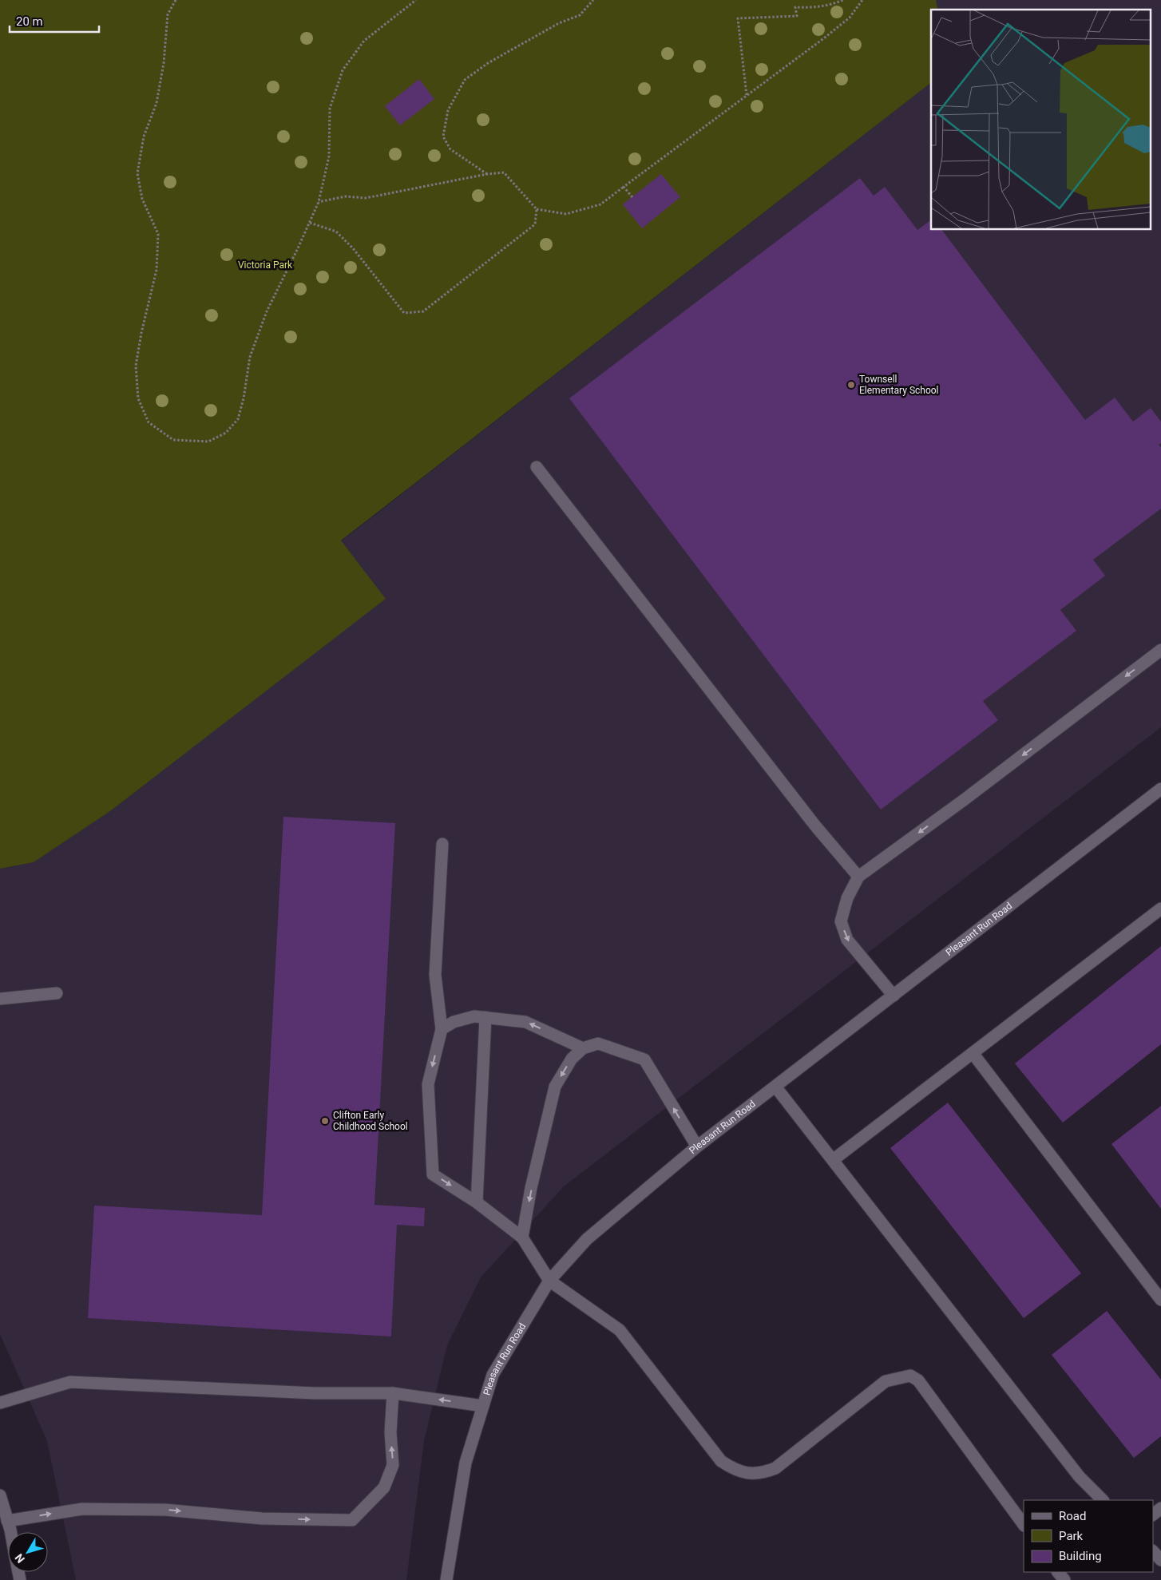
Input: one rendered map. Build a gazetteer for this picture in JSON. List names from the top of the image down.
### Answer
{
  "streets": {
    "street": ["Pleasant Run Road"]
  },
  "parks": ["Victoria Park"],
  "places": ["Townsell Elementary School", "Clifton Early Childhood School"],
  "legend": ["Road", "Park", "Building"],
  "scale_bar": "20 m",
  "north": "bottom left"
}
